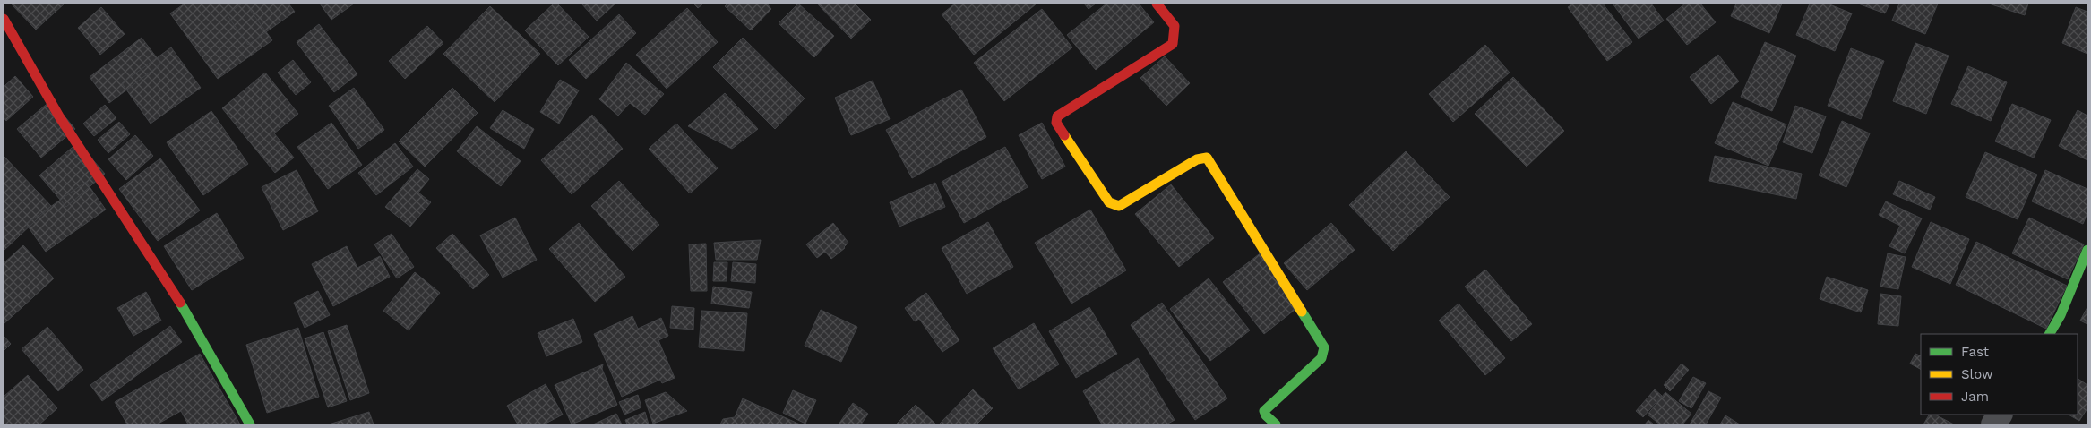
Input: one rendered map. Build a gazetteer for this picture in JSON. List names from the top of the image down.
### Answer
{
  "legend": ["Fast", "Slow", "Jam"]
}
